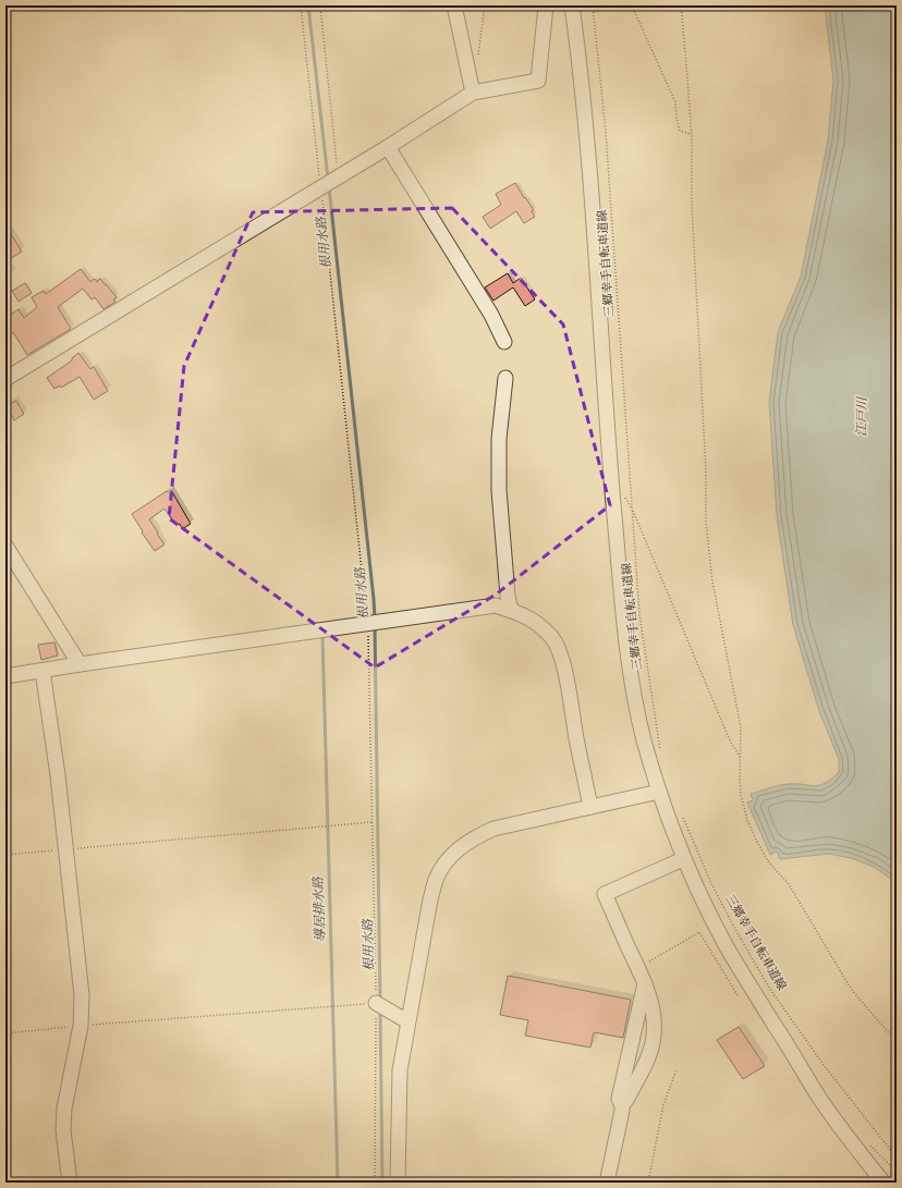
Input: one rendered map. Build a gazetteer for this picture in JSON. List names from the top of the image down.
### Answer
{
  "streets": {
    "path": ["三郷幸手自転車道線"]
  },
  "water": ["根用水路", "江戸川", "導居排水路"]
}
